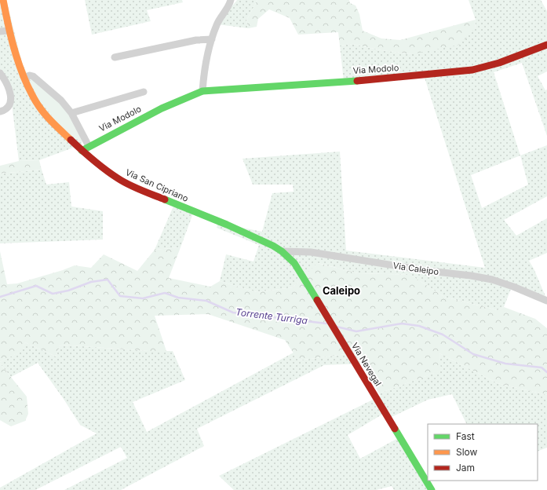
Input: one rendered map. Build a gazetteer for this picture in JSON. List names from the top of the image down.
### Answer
{
  "streets": {
    "main road": ["Via Modolo", "Via San Cipriano", "Via Nevegal"],
    "street": ["Via Caleipo"]
  },
  "crossings": [
    ["Via Modolo", "Via San Cipriano"],
    ["Via San Cipriano", "Via Caleipo"],
    ["Via San Cipriano", "Via Nevegal"],
    ["Via Caleipo", "Via Nevegal"]
  ],
  "districts": ["Caleipo"],
  "water": ["Torrente Turriga"],
  "legend": ["Fast", "Slow", "Jam"]
}
